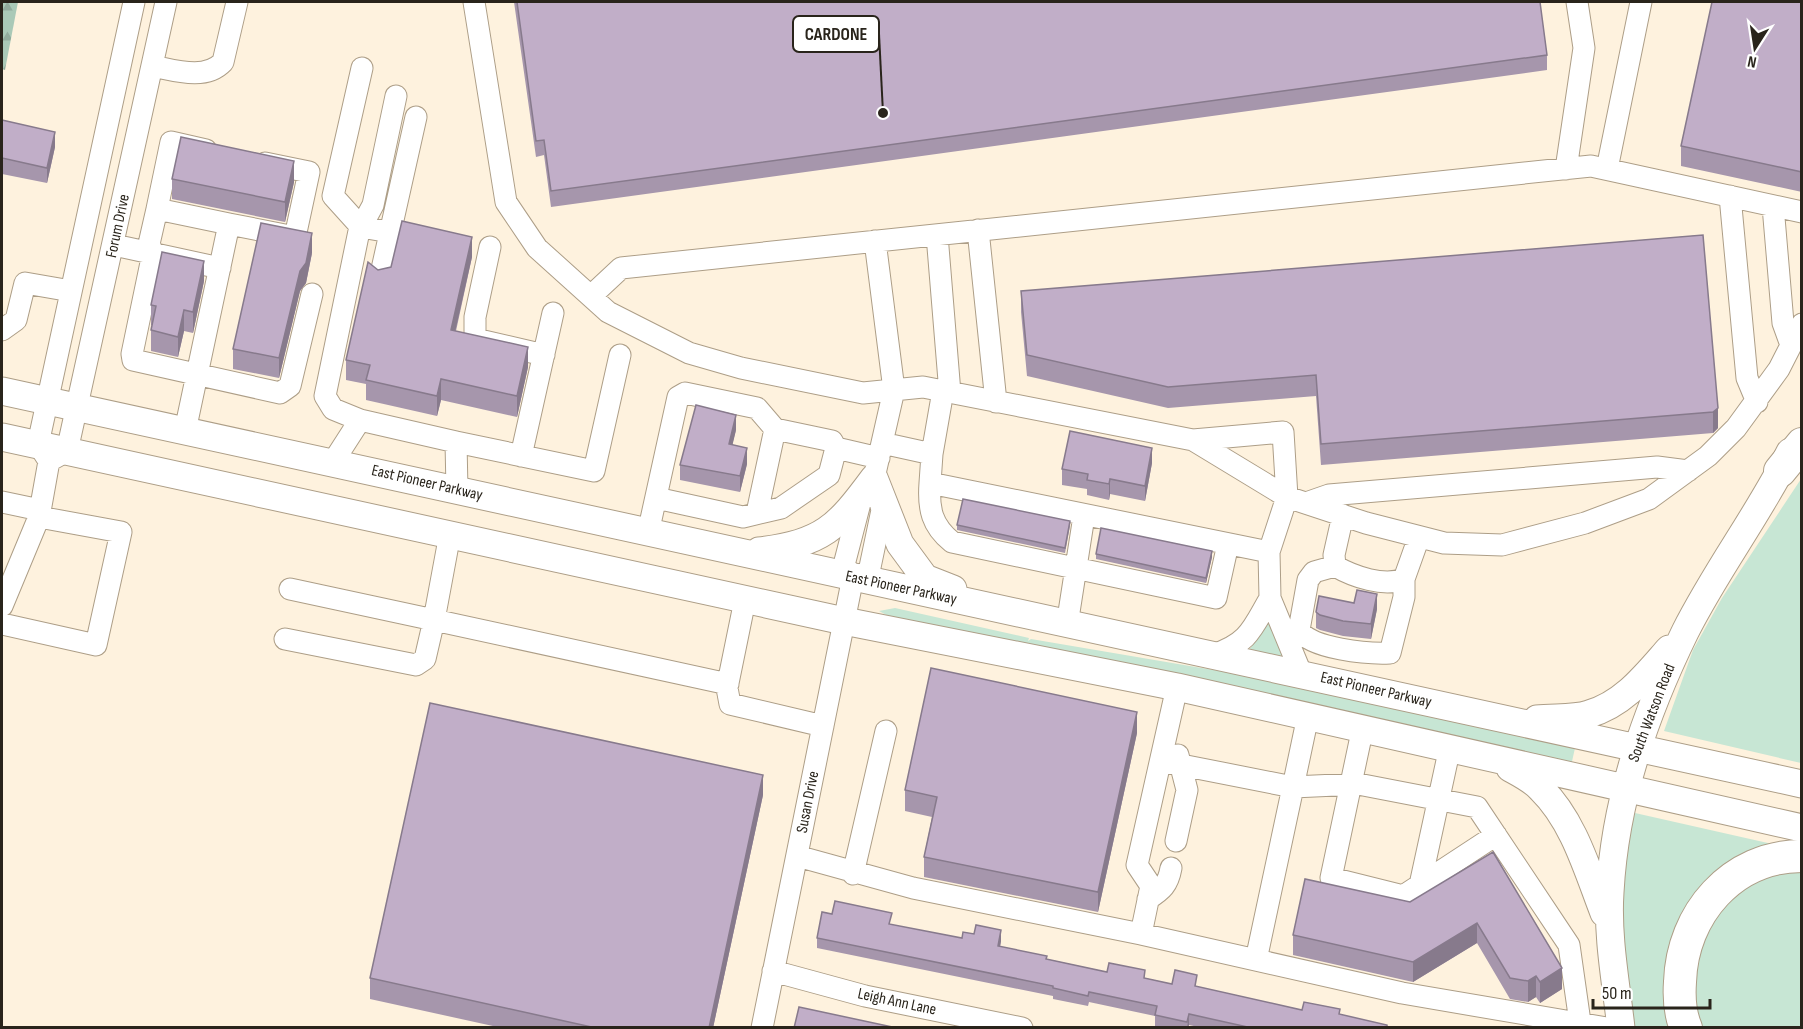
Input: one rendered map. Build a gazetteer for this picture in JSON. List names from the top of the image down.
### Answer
{
  "streets": {
    "main road": ["East Pioneer Parkway", "South Watson Road"],
    "street": ["Forum Drive", "Susan Drive", "Leigh Ann Lane"]
  },
  "crossings": [
    ["Forum Drive", "East Pioneer Parkway"],
    ["East Pioneer Parkway", "South Watson Road"],
    ["East Pioneer Parkway", "Susan Drive"],
    ["Susan Drive", "Leigh Ann Lane"]
  ],
  "places": ["CARDONE"],
  "scale_bar": "50 m",
  "north": "bottom"
}
